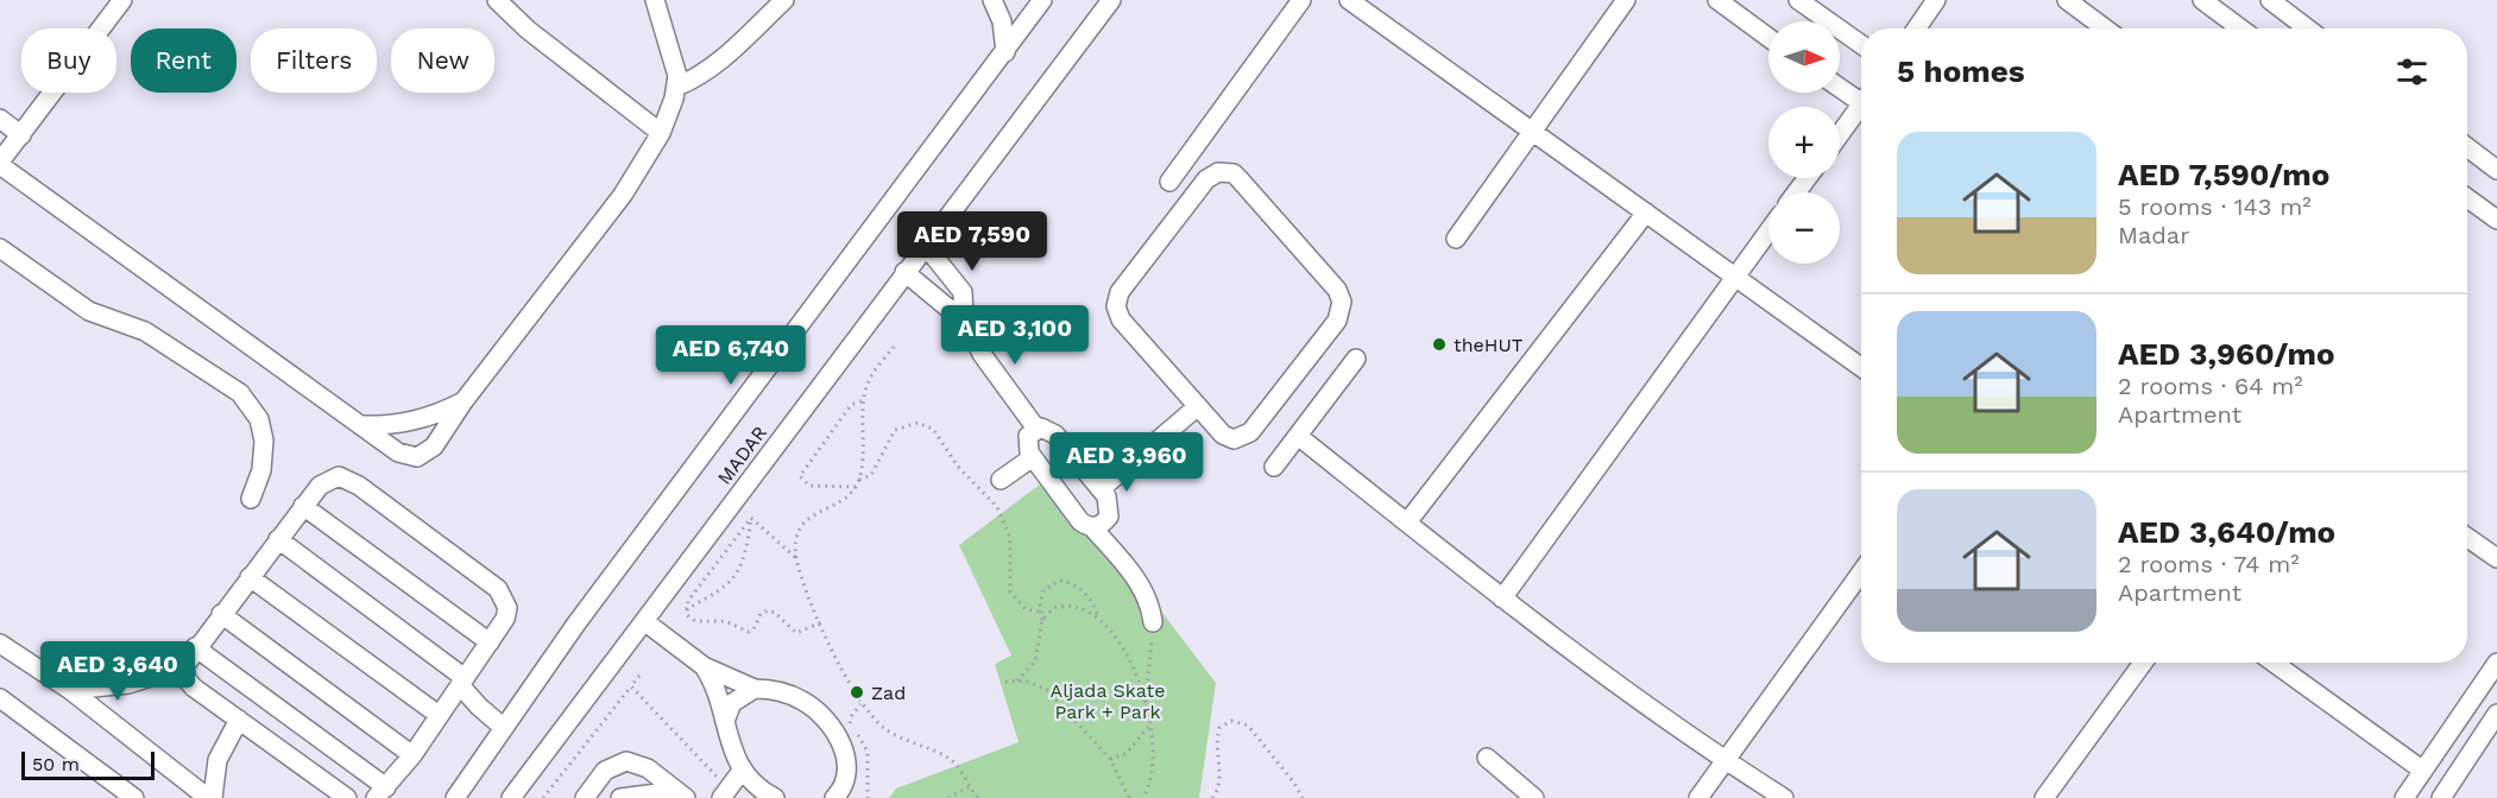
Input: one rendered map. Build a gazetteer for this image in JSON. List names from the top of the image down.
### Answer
{
  "streets": {
    "street": ["MADAR"]
  },
  "parks": ["Aljada Skate Park + Park"],
  "places": ["theHUT", "Zad"],
  "scale_bar": "50 m",
  "north": "right",
  "page": {
    "map_buttons": ["+", "−"],
    "chip": [
      "Buy",
      "Rent",
      "Filters",
      "New"
    ],
    "heading": "5 homes",
    "list": [
      {
        "name": "AED 7,590/mo",
        "note": "5 rooms · 143 m² · Madar"
      },
      {
        "name": "AED 3,960/mo",
        "note": "2 rooms · 64 m² · Apartment"
      },
      {
        "name": "AED 3,640/mo",
        "note": "2 rooms · 74 m² · Apartment"
      }
    ],
    "price": [
      "AED 7,590",
      "AED 3,100",
      "AED 6,740",
      "AED 3,960",
      "AED 3,640"
    ],
    "scale": "50 m"
  }
}
